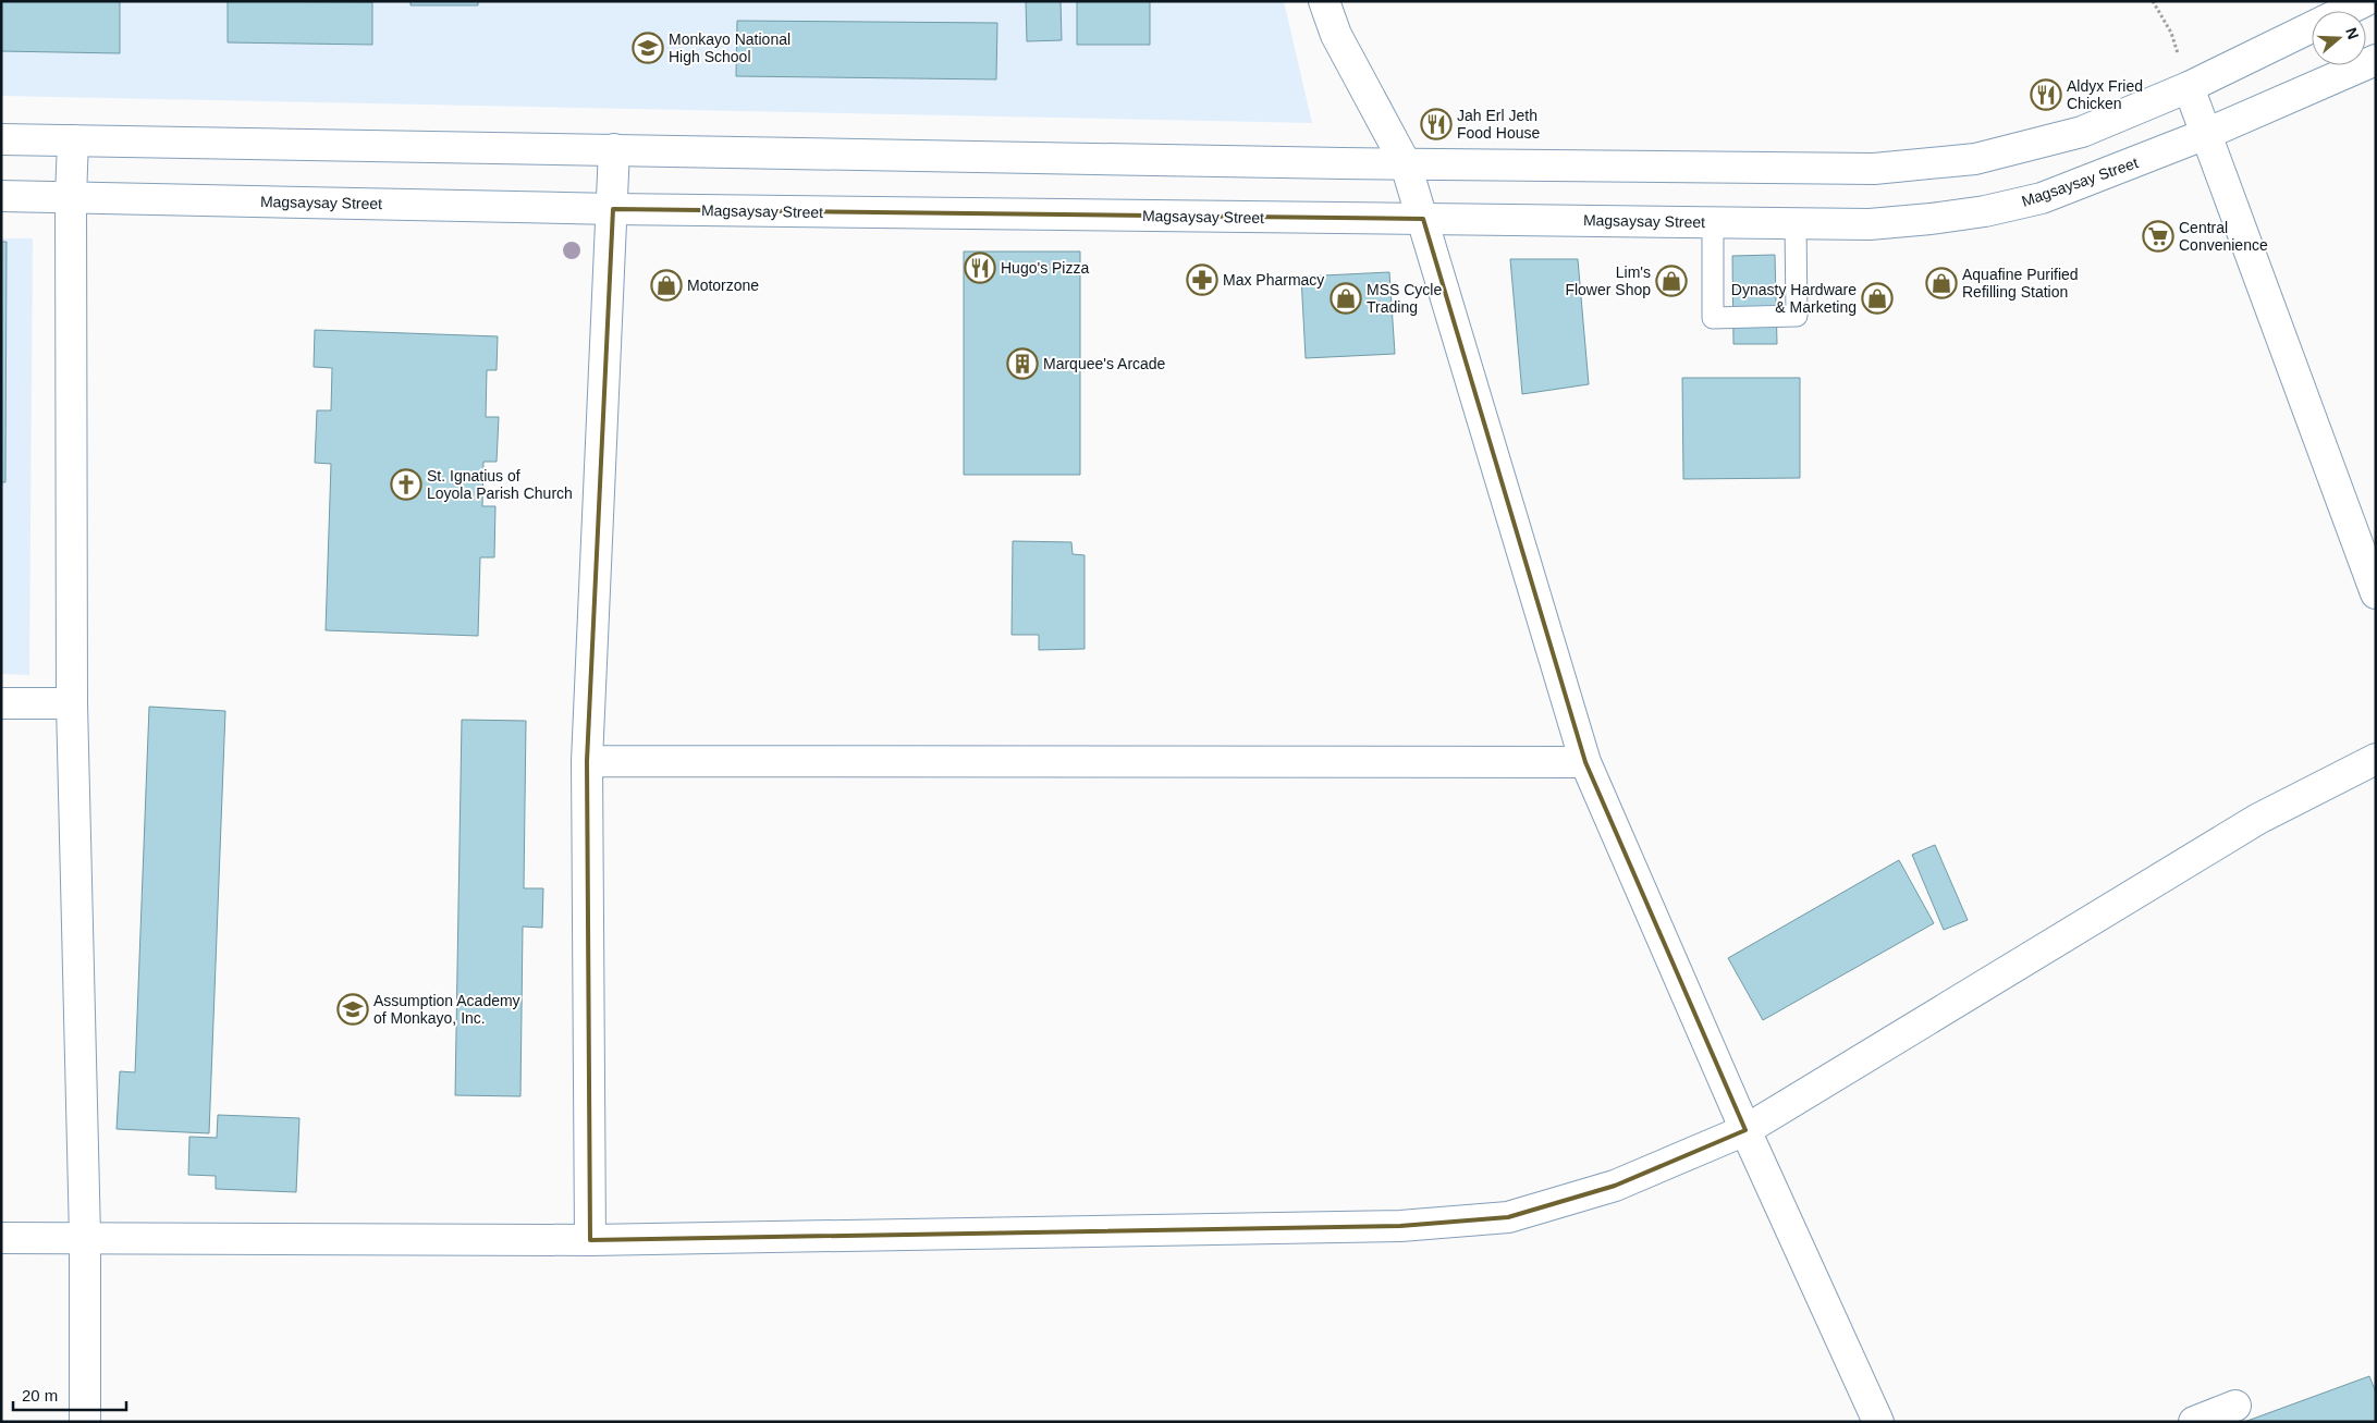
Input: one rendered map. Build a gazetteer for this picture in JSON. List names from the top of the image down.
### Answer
{
  "streets": {
    "street": ["Magsaysay Street"]
  },
  "places": {
    "school or university": ["Monkayo National High School", "Assumption Academy of Monkayo, Inc."],
    "restaurant": ["Aldyx Fried Chicken", "Jah Erl Jeth Food House", "Hugo's Pizza"],
    "supermarket": ["Central Convenience"],
    "pharmacy": ["Max Pharmacy"],
    "shop": [
      "Lim's Flower Shop",
      "Aquafine Purified Refilling Station",
      "Motorzone",
      "MSS Cycle Trading",
      "Dynasty Hardware & Marketing"
    ],
    "building": ["Marquee's Arcade"],
    "church": ["St. Ignatius of Loyola Parish Church"]
  },
  "scale_bar": "20 m",
  "north": "right"
}
